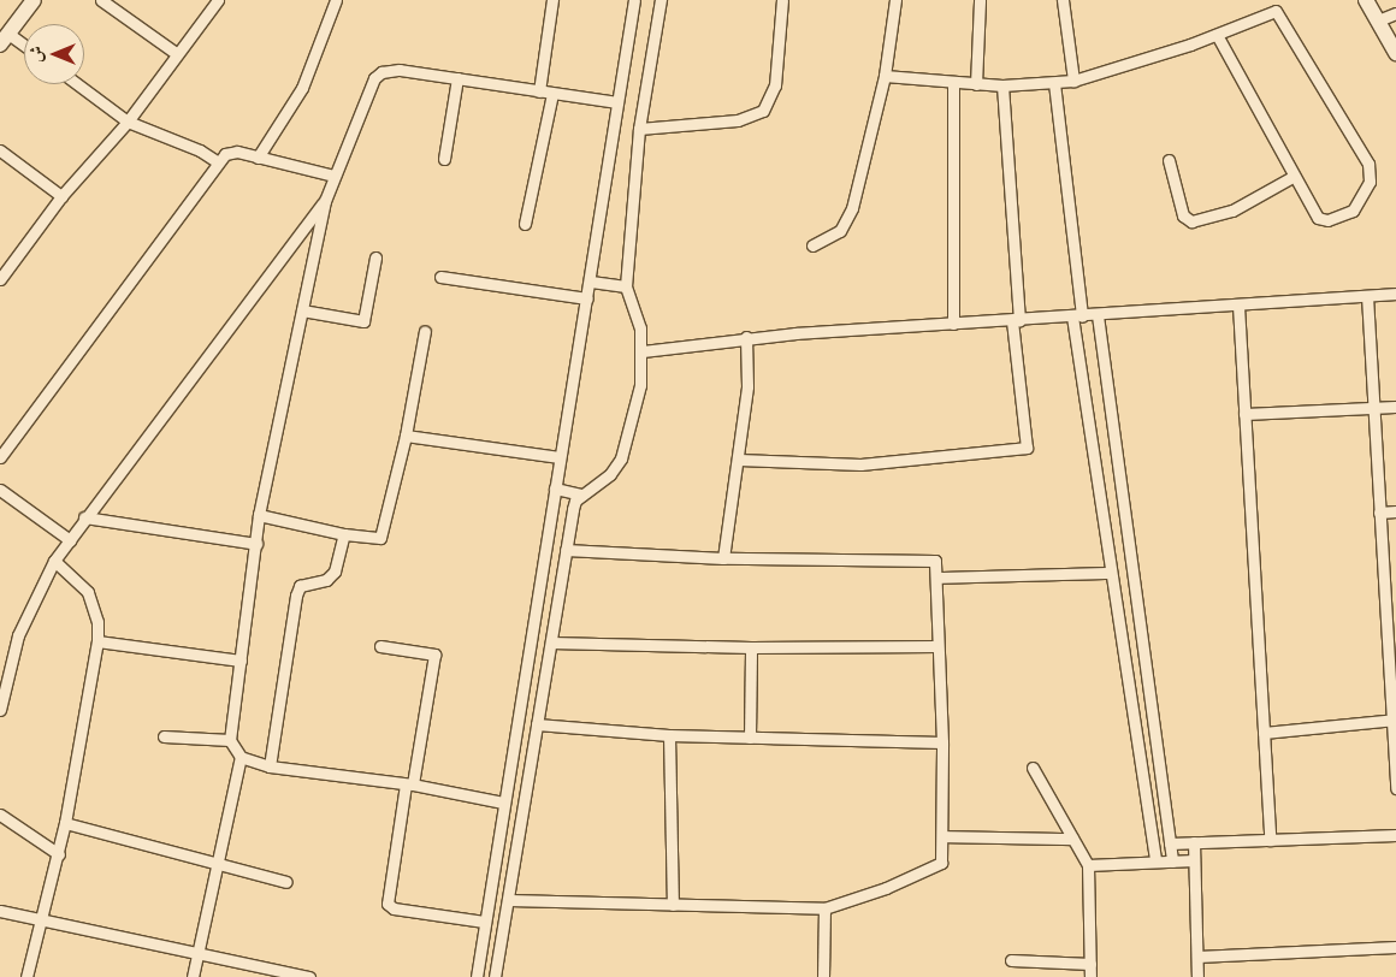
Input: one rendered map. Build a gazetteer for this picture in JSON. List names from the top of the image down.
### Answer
{
  "north": "left"
}
